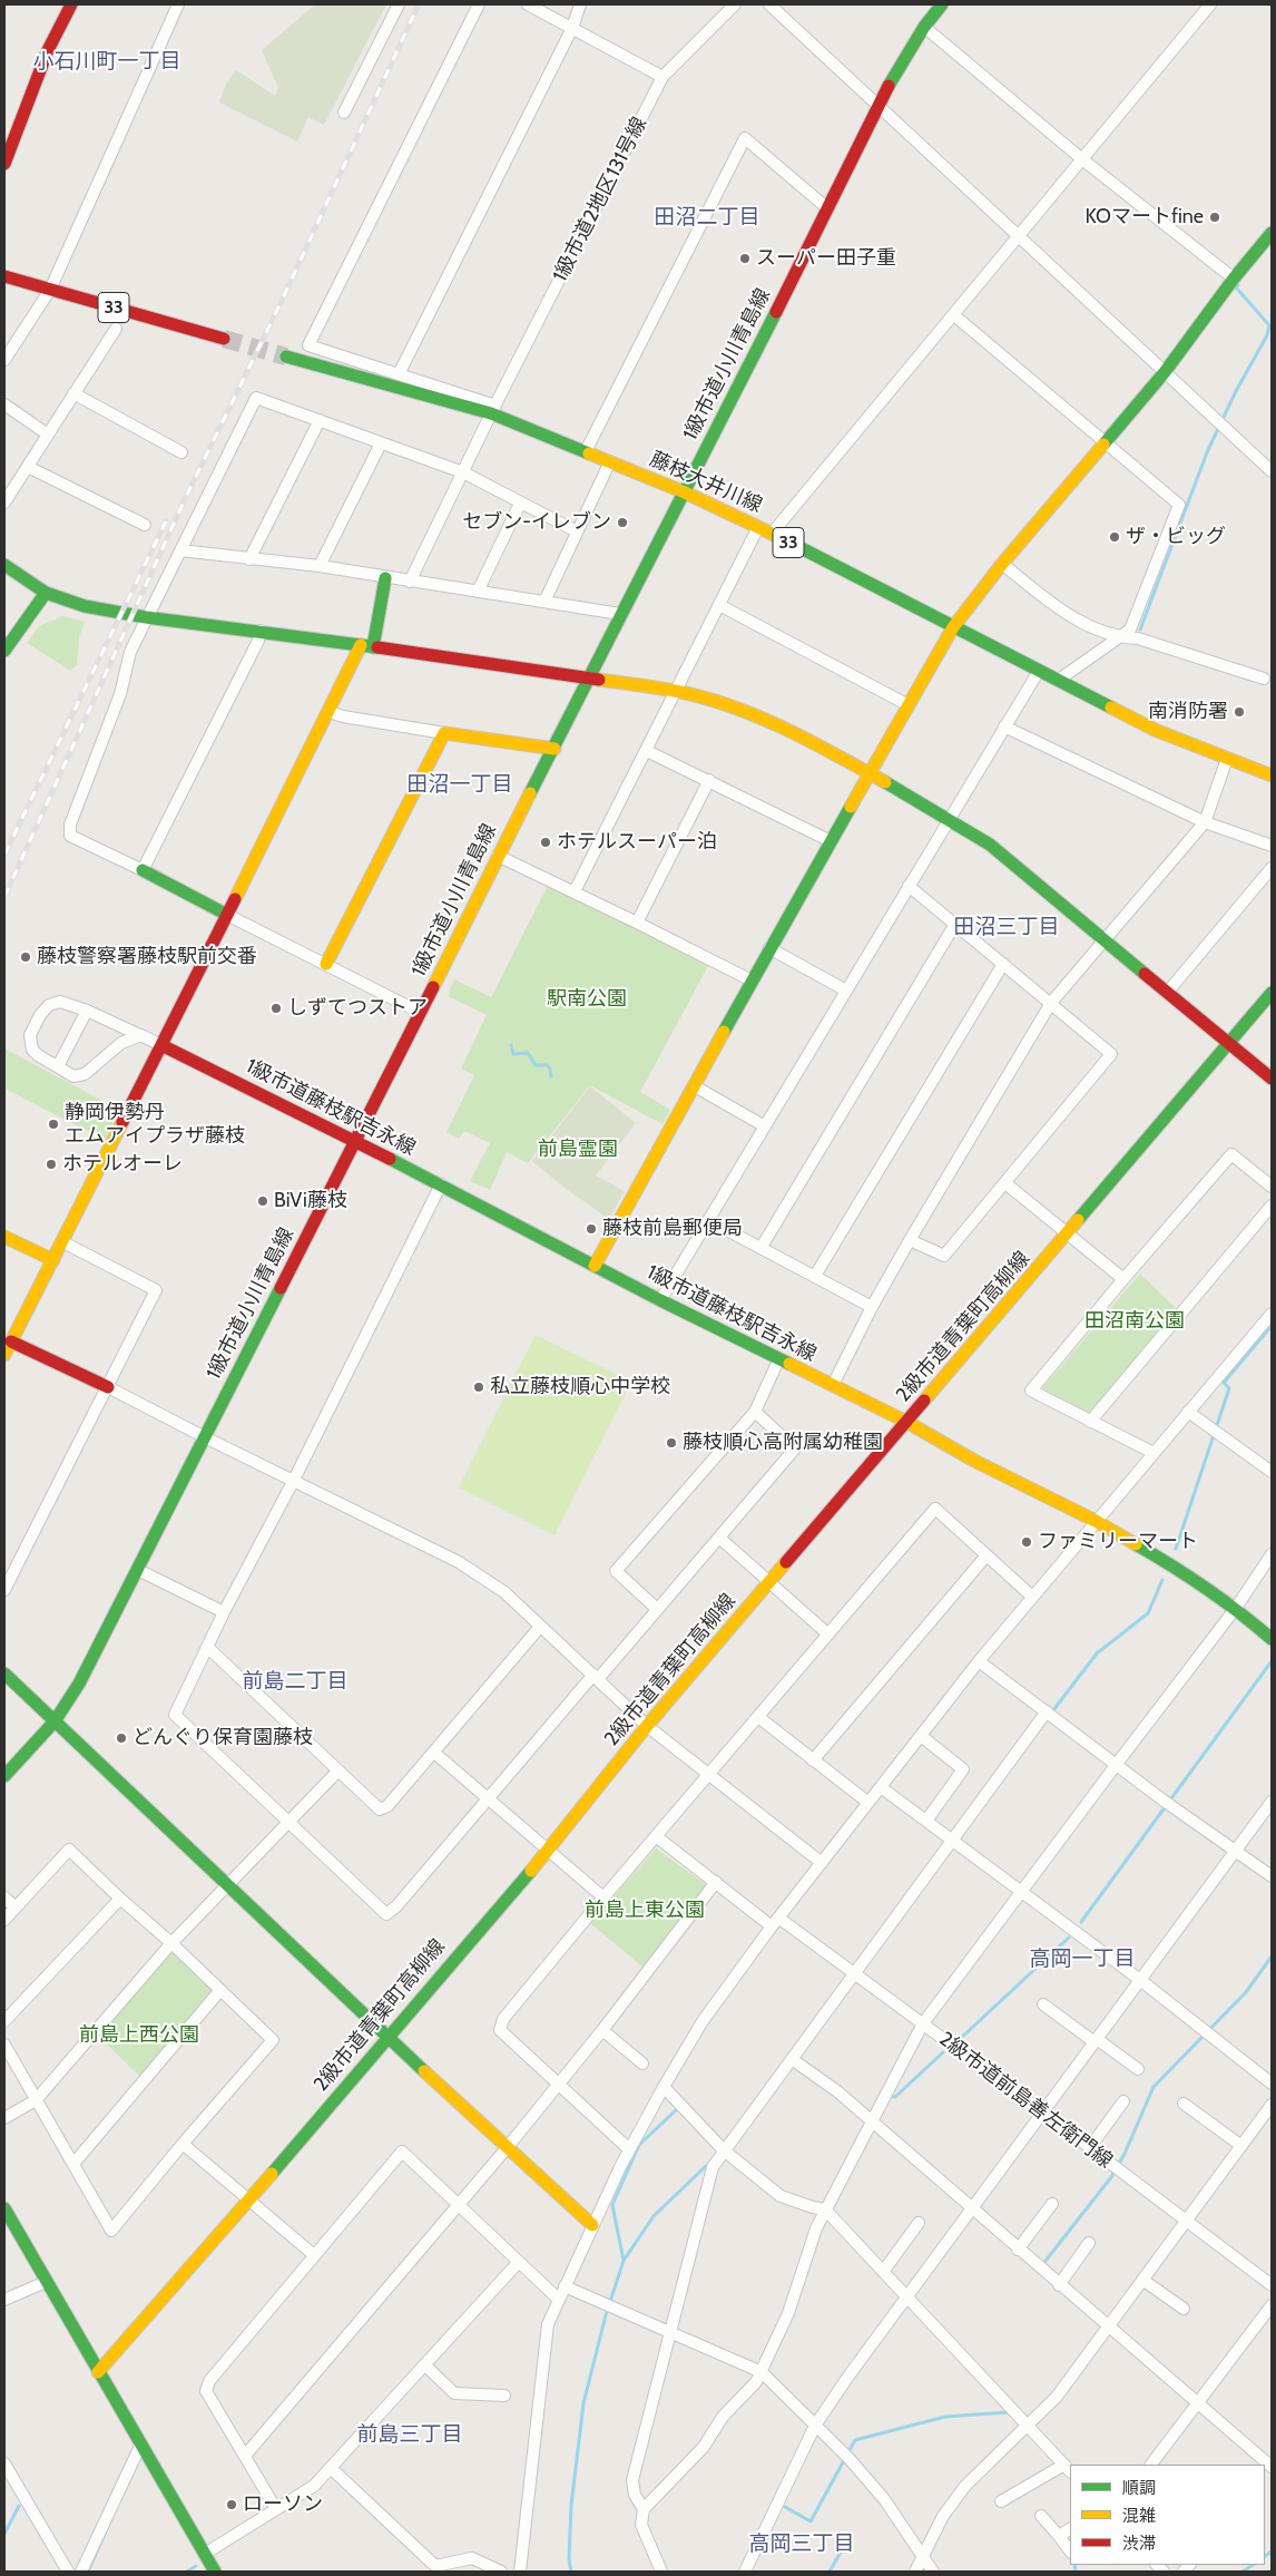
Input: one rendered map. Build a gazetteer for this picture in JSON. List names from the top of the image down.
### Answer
{
  "streets": {
    "street": [
      "1級市道2地区131号線",
      "33",
      "1級市道小川青島線",
      "藤枝大井川線",
      "1級市道藤枝駅吉永線",
      "2級市道青葉町高柳線",
      "2級市道前島善左衛門線"
    ]
  },
  "crossings": [
    ["1級市道2地区131号線", "藤枝大井川線"],
    ["1級市道小川青島線", "藤枝大井川線"],
    ["1級市道小川青島線", "1級市道藤枝駅吉永線"],
    ["1級市道藤枝駅吉永線", "2級市道青葉町高柳線"]
  ],
  "districts": [
    "小石川町一丁目",
    "田沼二丁目",
    "田沼一丁目",
    "田沼三丁目",
    "前島二丁目",
    "高岡一丁目",
    "前島三丁目",
    "高岡三丁目"
  ],
  "parks": [
    "駅南公園",
    "前島霊園",
    "田沼南公園",
    "前島上東公園",
    "前島上西公園"
  ],
  "places": [
    "KOマートfine",
    "スーパー田子重",
    "セブン-イレブン",
    "ザ・ビッグ",
    "南消防署",
    "ホテルスーパー泊",
    "藤枝警察署藤枝駅前交番",
    "しずてつストア",
    "静岡伊勢丹 エムアイプラザ藤枝",
    "ホテルオーレ",
    "BiVi藤枝",
    "藤枝前島郵便局",
    "私立藤枝順心中学校",
    "藤枝順心高附属幼稚園",
    "ファミリーマート",
    "どんぐり保育園藤枝",
    "ローソン"
  ],
  "legend": ["順調", "混雑", "渋滞"]
}
